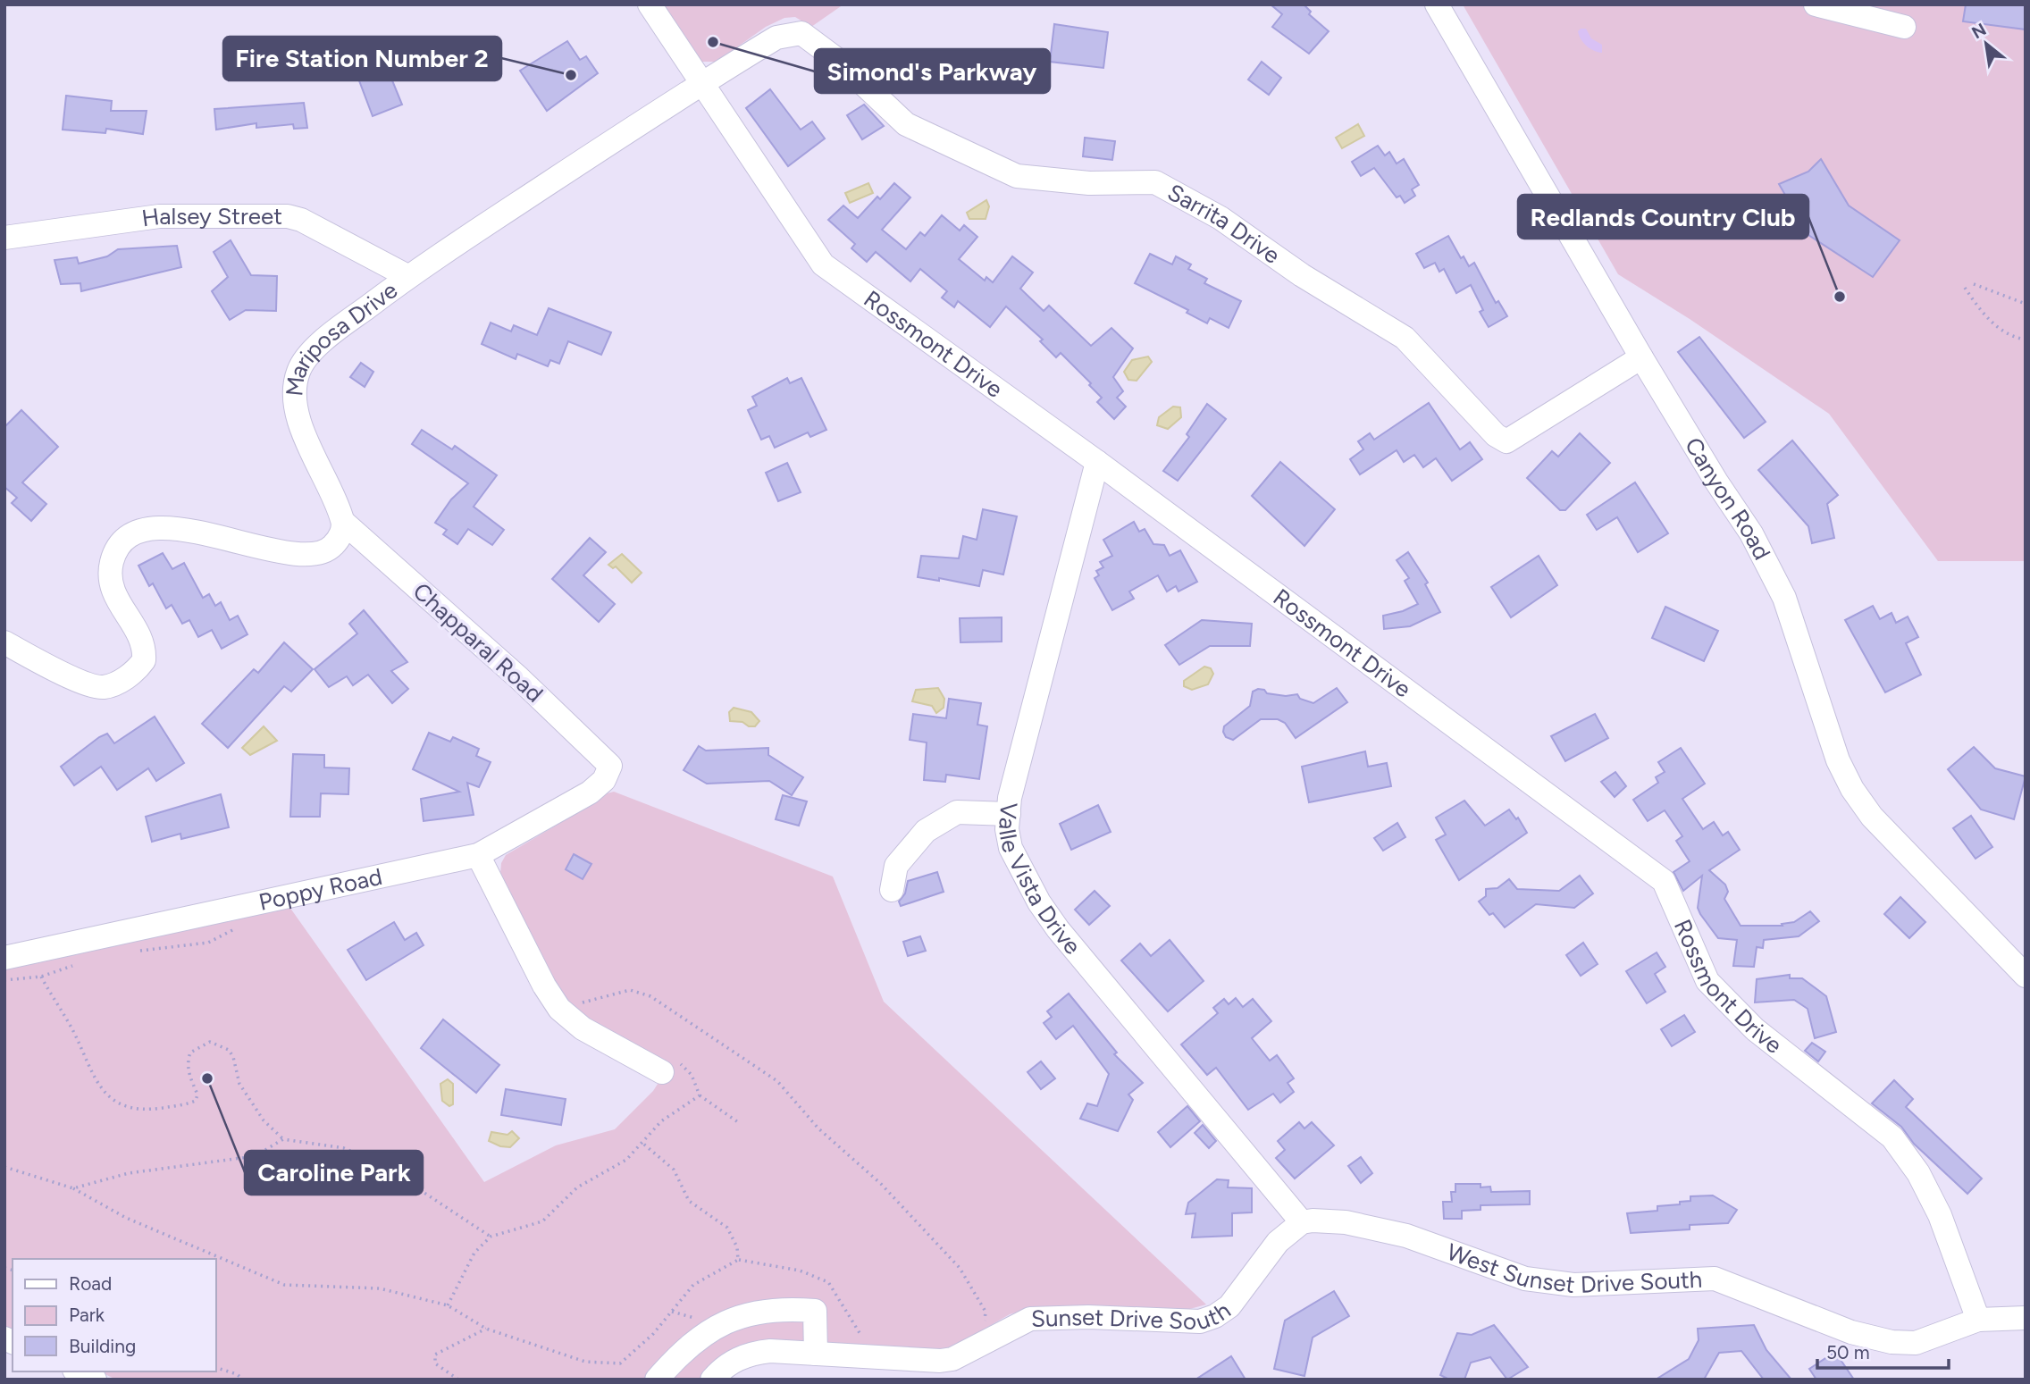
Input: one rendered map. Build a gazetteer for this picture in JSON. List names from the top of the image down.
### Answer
{
  "streets": {
    "street": [
      "Halsey Street",
      "Sarrita Drive",
      "Mariposa Drive",
      "Rossmont Drive",
      "Canyon Road",
      "Chapparal Road",
      "Valle Vista Drive",
      "Poppy Road",
      "West Sunset Drive South",
      "Sunset Drive South"
    ]
  },
  "crossings": [
    ["Halsey Street", "Mariposa Drive"],
    ["Sarrita Drive", "Mariposa Drive"],
    ["Sarrita Drive", "Rossmont Drive"],
    ["Sarrita Drive", "Canyon Road"],
    ["Mariposa Drive", "Rossmont Drive"],
    ["Mariposa Drive", "Chapparal Road"],
    ["Rossmont Drive", "Valle Vista Drive"],
    ["Rossmont Drive", "West Sunset Drive South"],
    ["Chapparal Road", "Poppy Road"],
    ["Valle Vista Drive", "West Sunset Drive South"],
    ["Valle Vista Drive", "Sunset Drive South"],
    ["West Sunset Drive South", "Sunset Drive South"]
  ],
  "places": [
    "Simond's Parkway",
    "Fire Station Number 2",
    "Redlands Country Club",
    "Caroline Park"
  ],
  "legend": ["Road", "Park", "Building"],
  "scale_bar": "50 m",
  "north": "top left"
}
